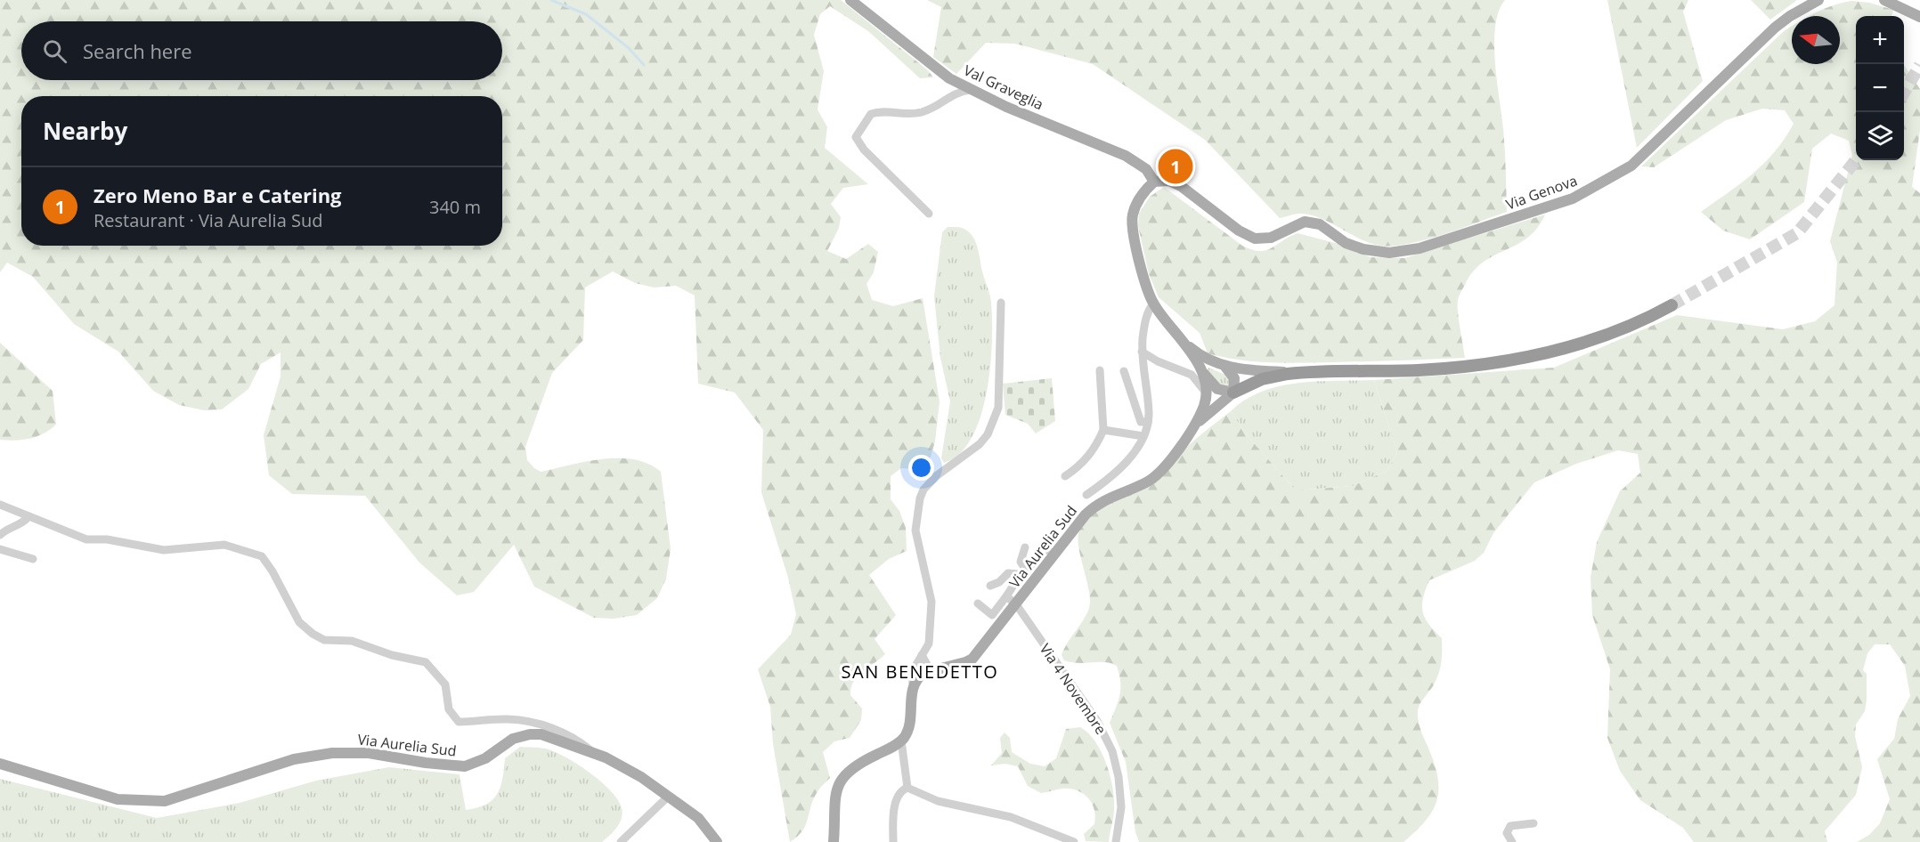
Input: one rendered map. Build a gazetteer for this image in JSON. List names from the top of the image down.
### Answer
{
  "streets": {
    "main road": ["Val Graveglia", "Via Genova", "Via Aurelia Sud"],
    "street": ["Via 4 Novembre"]
  },
  "crossings": [
    ["Val Graveglia", "Via Genova"],
    ["Via Aurelia Sud", "Via 4 Novembre"]
  ],
  "districts": ["SAN BENEDETTO"],
  "north": "left",
  "page": {
    "map_buttons": ["+", "−"],
    "search": "Search here",
    "heading": "Nearby",
    "pins": "1",
    "list": [
      {
        "mark": "1",
        "name": "Zero Meno Bar e Catering",
        "note": "Restaurant · Via Aurelia Sud",
        "value": "340 m"
      }
    ]
  }
}
